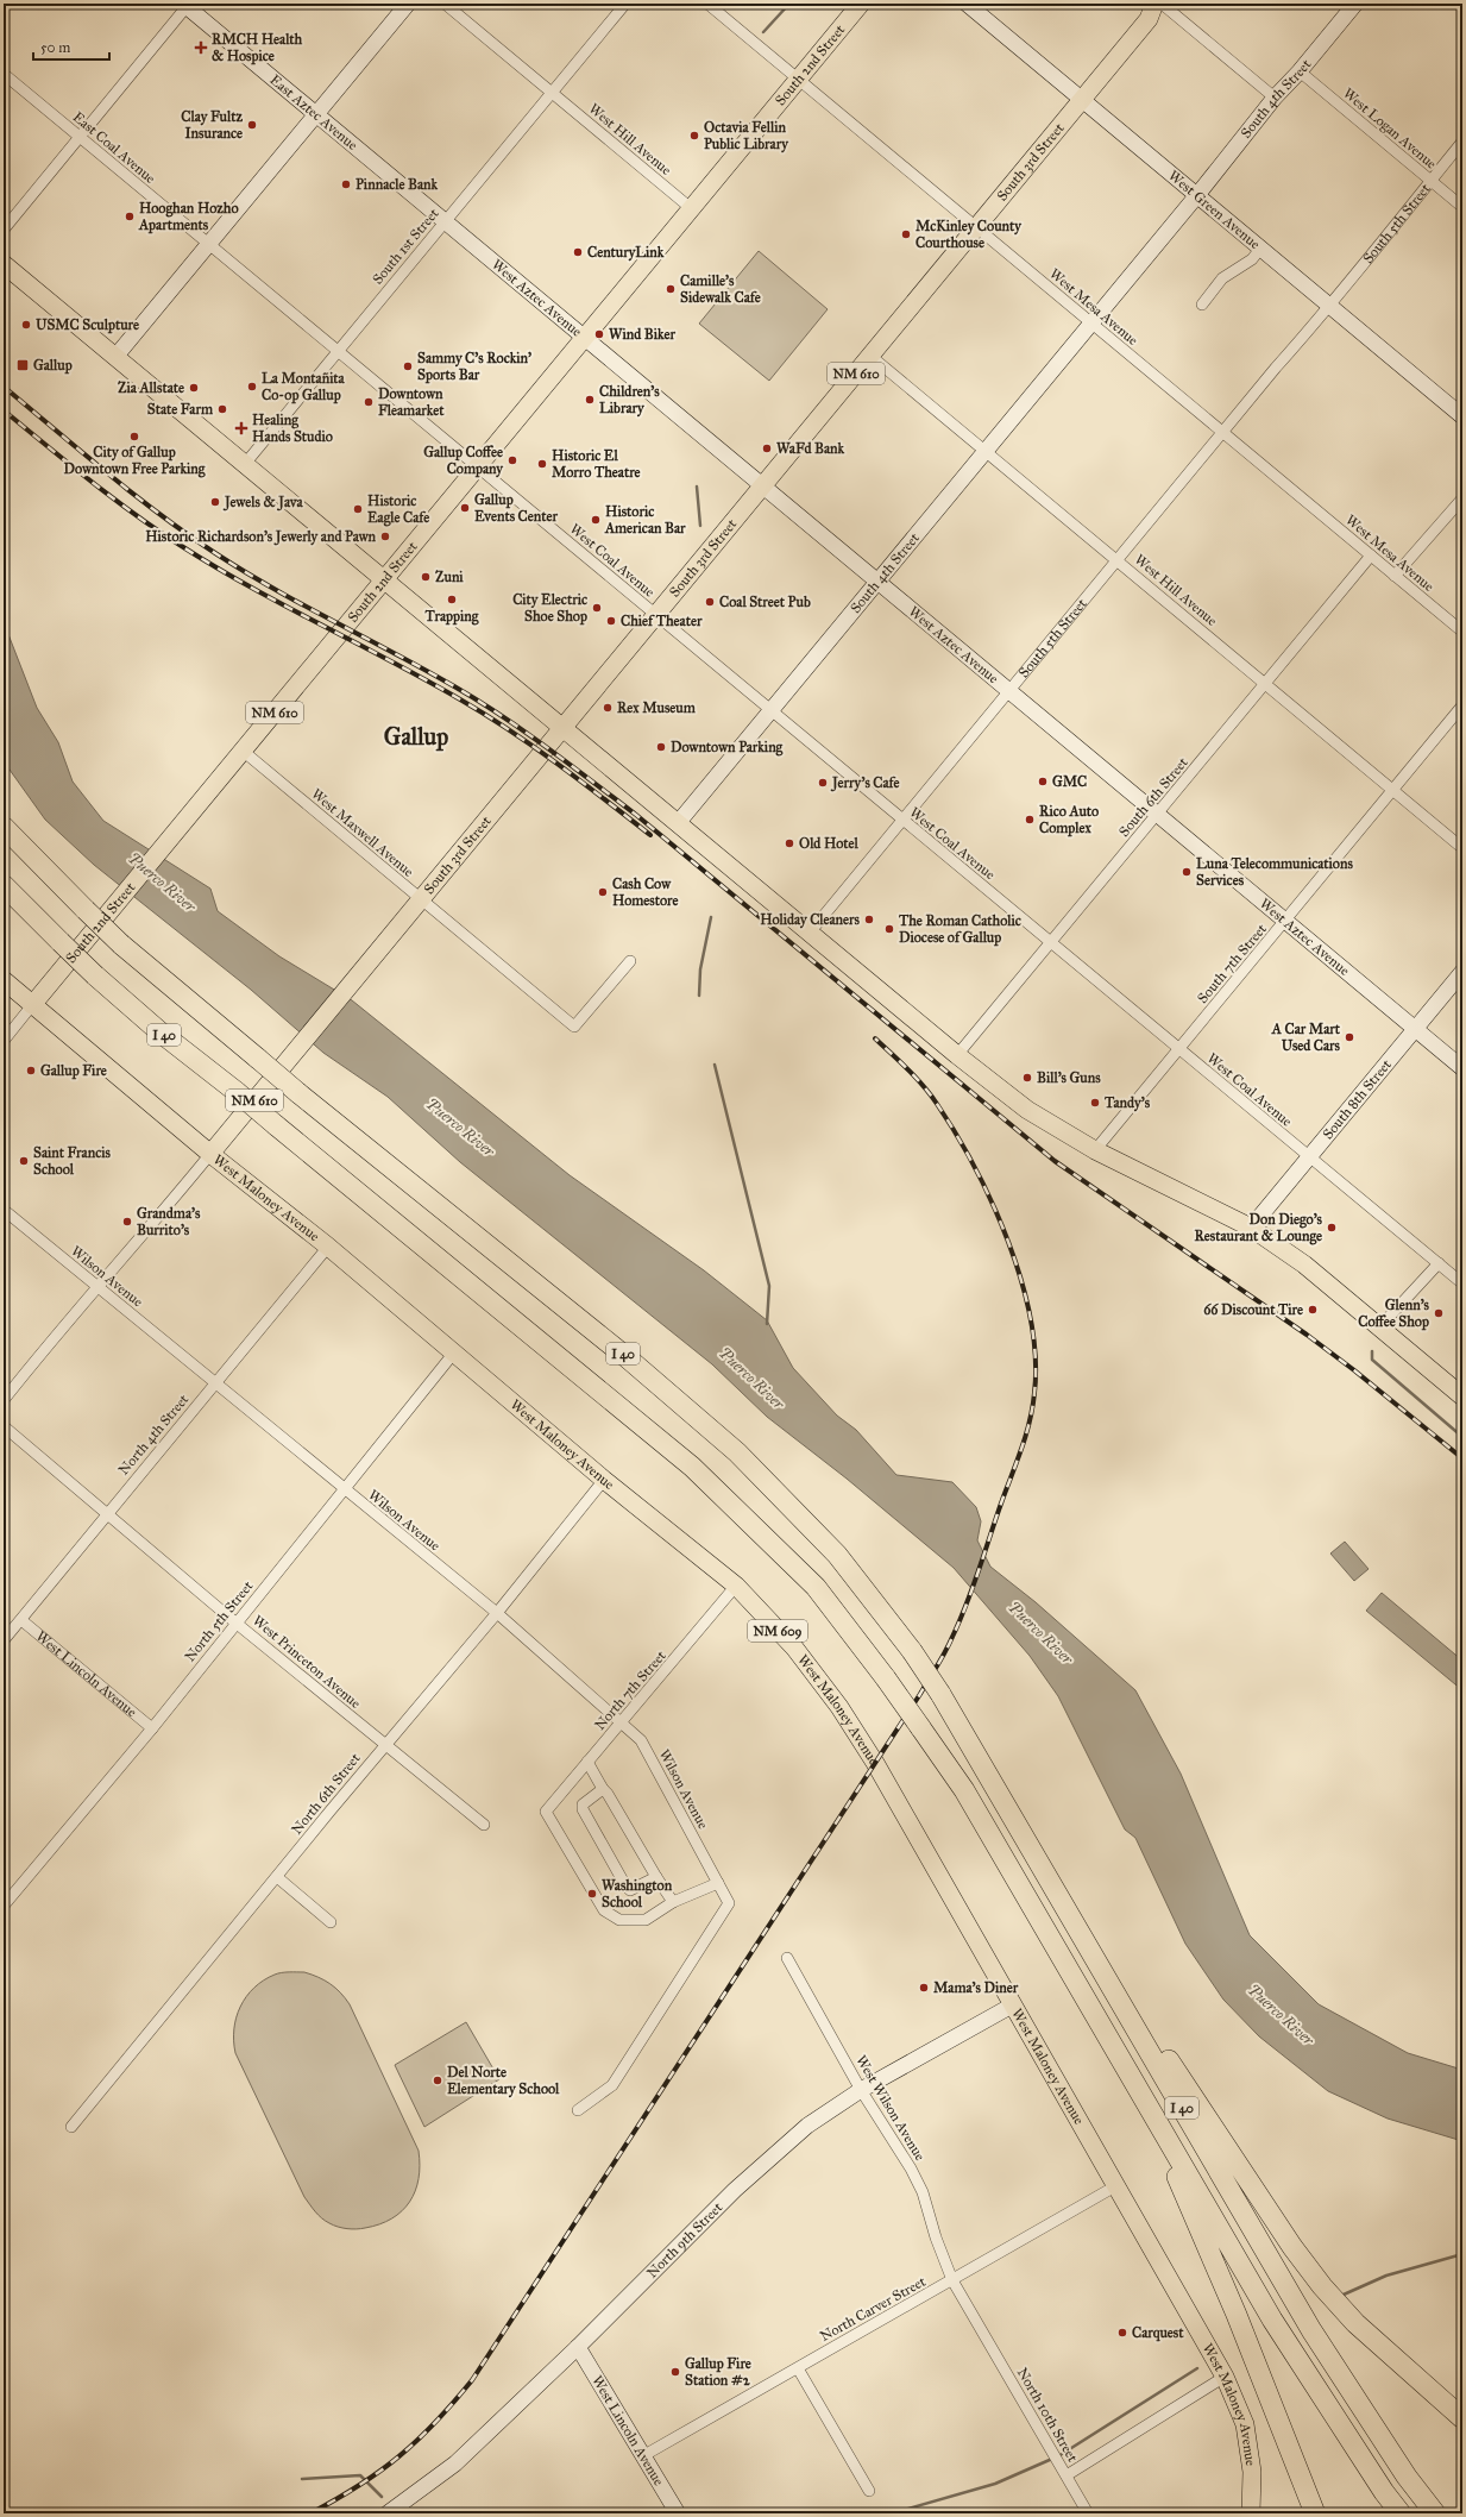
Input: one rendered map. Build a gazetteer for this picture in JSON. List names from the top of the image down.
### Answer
{
  "streets": {
    "highway": ["I 40"],
    "main road": [
      "South 2nd Street",
      "South 3rd Street",
      "NM 610",
      "West Maloney Avenue",
      "NM 609"
    ],
    "street": [
      "South 4th Street",
      "East Aztec Avenue",
      "West Logan Avenue",
      "West Hill Avenue",
      "East Coal Avenue",
      "West Green Avenue",
      "South 5th Street",
      "South 1st Street",
      "West Aztec Avenue",
      "West Mesa Avenue",
      "West Coal Avenue",
      "South 6th Street",
      "West Maxwell Avenue",
      "South 7th Street",
      "South 8th Street",
      "Wilson Avenue",
      "North 4th Street",
      "North 5th Street",
      "West Princeton Avenue",
      "West Lincoln Avenue",
      "North 7th Street",
      "North 6th Street",
      "West Wilson Avenue",
      "North 9th Street",
      "North Carver Street",
      "North 10th Street"
    ]
  },
  "crossings": [
    ["South 2nd Street", "West Hill Avenue"],
    ["South 2nd Street", "West Aztec Avenue"],
    ["South 2nd Street", "West Mesa Avenue"],
    ["South 2nd Street", "West Coal Avenue"],
    ["South 2nd Street", "West Maxwell Avenue"],
    ["South 2nd Street", "West Maloney Avenue"],
    ["South 4th Street", "West Logan Avenue"],
    ["South 4th Street", "West Hill Avenue"],
    ["South 4th Street", "West Green Avenue"],
    ["South 4th Street", "West Aztec Avenue"],
    ["South 4th Street", "West Mesa Avenue"],
    ["South 4th Street", "West Coal Avenue"],
    ["East Aztec Avenue", "South 1st Street"],
    ["East Aztec Avenue", "West Aztec Avenue"],
    ["West Logan Avenue", "South 5th Street"],
    ["West Hill Avenue", "South 3rd Street"],
    ["West Hill Avenue", "South 5th Street"],
    ["West Hill Avenue", "South 1st Street"],
    ["West Hill Avenue", "South 6th Street"],
    ["West Hill Avenue", "South 7th Street"],
    ["East Coal Avenue", "South 1st Street"],
    ["East Coal Avenue", "West Coal Avenue"],
    ["South 3rd Street", "West Green Avenue"],
    ["South 3rd Street", "West Aztec Avenue"],
    ["South 3rd Street", "West Mesa Avenue"],
    ["South 3rd Street", "West Coal Avenue"],
    ["South 3rd Street", "West Maxwell Avenue"],
    ["South 3rd Street", "West Maloney Avenue"],
    ["West Green Avenue", "South 5th Street"],
    ["South 5th Street", "West Aztec Avenue"],
    ["South 5th Street", "West Mesa Avenue"],
    ["South 5th Street", "West Coal Avenue"],
    ["South 1st Street", "West Aztec Avenue"],
    ["South 1st Street", "West Coal Avenue"],
    ["West Aztec Avenue", "South 6th Street"],
    ["West Aztec Avenue", "South 7th Street"],
    ["West Aztec Avenue", "South 8th Street"],
    ["West Mesa Avenue", "South 6th Street"],
    ["West Coal Avenue", "South 6th Street"],
    ["West Coal Avenue", "South 7th Street"],
    ["West Coal Avenue", "South 8th Street"],
    ["West Maloney Avenue", "North 4th Street"],
    ["West Maloney Avenue", "North 5th Street"],
    ["West Maloney Avenue", "North 7th Street"],
    ["West Maloney Avenue", "North 6th Street"],
    ["West Maloney Avenue", "North 9th Street"],
    ["West Maloney Avenue", "North Carver Street"],
    ["West Maloney Avenue", "North 10th Street"],
    ["Wilson Avenue", "North 4th Street"],
    ["Wilson Avenue", "North 5th Street"],
    ["Wilson Avenue", "North 7th Street"],
    ["Wilson Avenue", "North 6th Street"],
    ["North 4th Street", "West Princeton Avenue"],
    ["North 4th Street", "West Lincoln Avenue"],
    ["North 5th Street", "West Princeton Avenue"],
    ["North 5th Street", "West Lincoln Avenue"],
    ["West Princeton Avenue", "North 6th Street"],
    ["West Lincoln Avenue", "North 9th Street"],
    ["West Lincoln Avenue", "North Carver Street"],
    ["West Wilson Avenue", "North 9th Street"],
    ["West Wilson Avenue", "North Carver Street"],
    ["West Wilson Avenue", "North 10th Street"],
    ["North Carver Street", "North 10th Street"]
  ],
  "districts": ["Gallup"],
  "water": ["Puerco River"],
  "places": {
    "health": ["RMCH Health & Hospice", "Healing Hands Studio"],
    "other": [
      "Clay Fultz Insurance",
      "Octavia Fellin Public Library",
      "Pinnacle Bank",
      "Hooghan Hozho Apartments",
      "McKinley County Courthouse",
      "CenturyLink",
      "Camille's Sidewalk Cafe",
      "USMC Sculpture",
      "Wind Biker",
      "Sammy C's Rockin' Sports Bar",
      "La Montañita Co-op Gallup",
      "Zia Allstate",
      "Children's Library",
      "Downtown Fleamarket",
      "State Farm",
      "City of Gallup Downtown Free Parking",
      "WaFd Bank",
      "Gallup Coffee Company",
      "Historic El Morro Theatre",
      "Jewels & Java",
      "Gallup Events Center",
      "Historic Eagle Cafe",
      "Historic American Bar",
      "Historic Richardson's Jewerly and Pawn",
      "Zuni",
      "Trapping",
      "Coal Street Pub",
      "City Electric Shoe Shop",
      "Chief Theater",
      "Rex Museum",
      "Downtown Parking",
      "GMC",
      "Jerry's Cafe",
      "Rico Auto Complex",
      "Old Hotel",
      "Luna Telecommunications Services",
      "Cash Cow Homestore",
      "Holiday Cleaners",
      "The Roman Catholic Diocese of Gallup",
      "A Car Mart Used Cars",
      "Gallup Fire",
      "Bill's Guns",
      "Tandy's",
      "Saint Francis School",
      "Grandma’s Burrito’s",
      "Don Diego's Restaurant & Lounge",
      "66 Discount Tire",
      "Glenn's Coffee Shop",
      "Washington School",
      "Mama's Diner",
      "Del Norte Elementary School",
      "Carquest",
      "Gallup Fire Station #2"
    ],
    "transit": ["Gallup"]
  },
  "scale_bar": "50 m"
}
